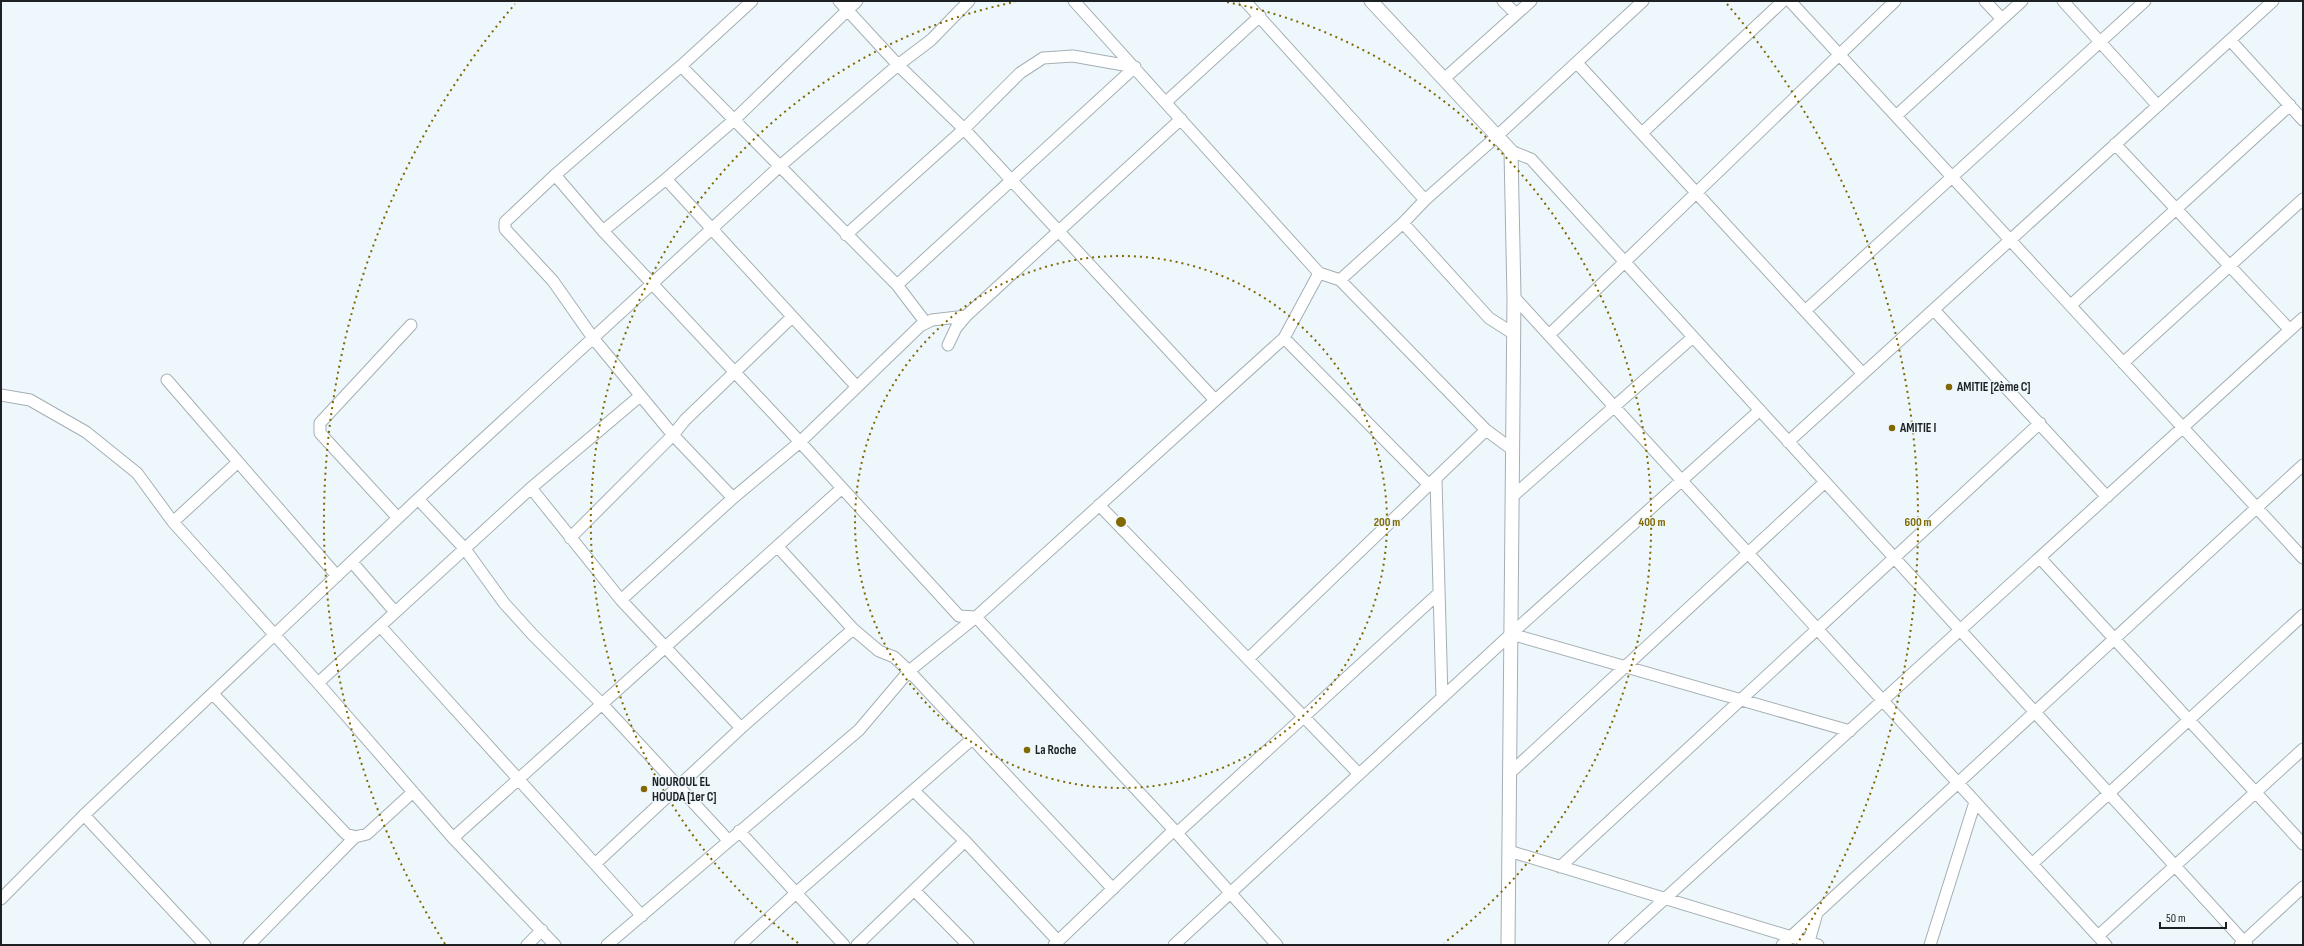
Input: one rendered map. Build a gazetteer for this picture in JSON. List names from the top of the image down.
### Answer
{
  "places": [
    "AMITIE [2ème C]",
    "AMITIE I",
    "La Roche",
    "NOUROUL EL HOUDA [1er C]"
  ],
  "scale_bar": "50 m",
  "rings": ["200 m", "400 m", "600 m"]
}
